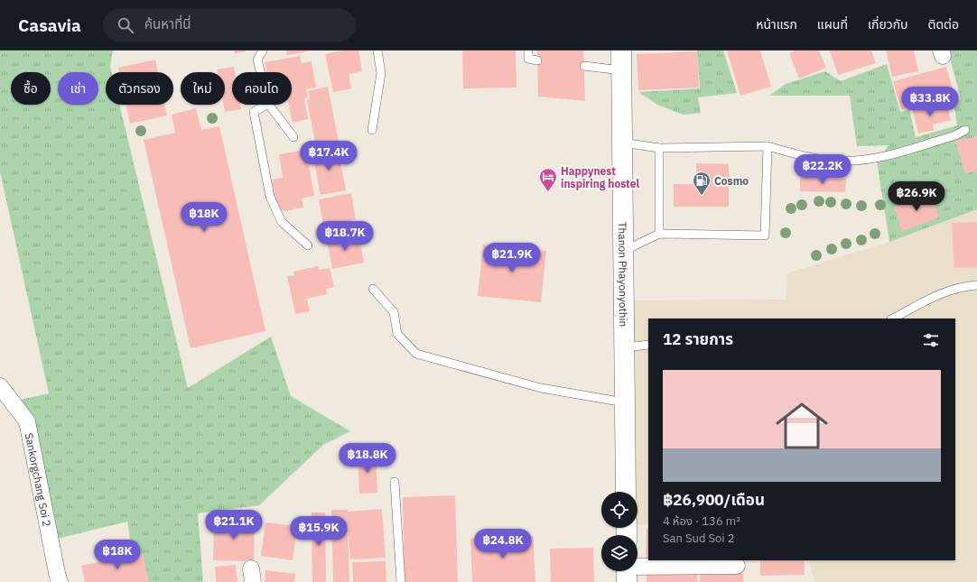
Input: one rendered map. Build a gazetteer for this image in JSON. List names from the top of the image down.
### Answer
{
  "streets": {
    "main road": ["Thanon Phayonyothin"],
    "street": ["Sankorgchang Soi 2"]
  },
  "places": {
    "hotel": ["Happynest inspiring hostel"],
    "fuel station": ["Cosmo"]
  },
  "page": {
    "header": "Casavia",
    "search": "ค้นหาที่นี่",
    "nav": [
      "หน้าแรก",
      "แผนที่",
      "เกี่ยวกับ",
      "ติดต่อ"
    ],
    "chip": [
      "ซื้อ",
      "เช่า",
      "ตัวกรอง",
      "ใหม่",
      "คอนโด"
    ],
    "price": [
      "฿33.8K",
      "฿17.4K",
      "฿22.2K",
      "฿26.9K",
      "฿18K",
      "฿18.7K",
      "฿21.9K",
      "฿18.8K",
      "฿21.1K",
      "฿15.9K",
      "฿24.8K",
      "฿18K"
    ],
    "heading": "12 รายการ",
    "list": [
      {
        "name": "฿26,900/เดือน",
        "note": "4 ห้อง · 136 m² · San Sud Soi 2"
      }
    ]
  }
}
